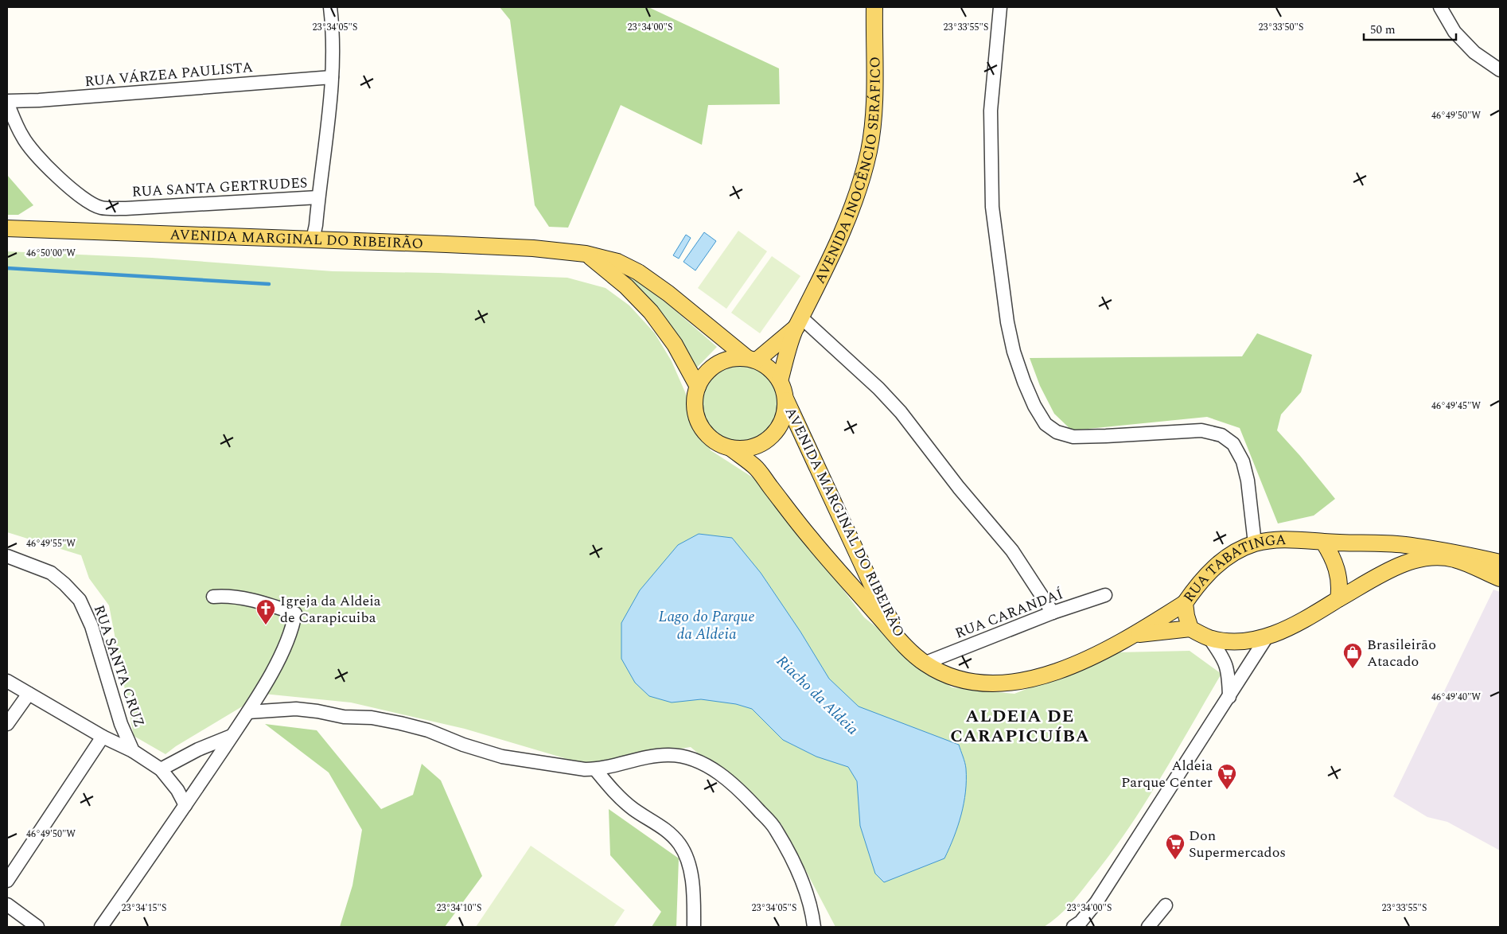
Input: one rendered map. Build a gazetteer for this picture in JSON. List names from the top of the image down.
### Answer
{
  "streets": {
    "main road": ["AVENIDA INOCÊNCIO SERÁFICO", "AVENIDA MARGINAL DO RIBEIRÃO", "RUA TABATINGA"],
    "street": [
      "RUA VÁRZEA PAULISTA",
      "RUA SANTA GERTRUDES",
      "RUA CARANDAÍ",
      "RUA SANTA CRUZ"
    ]
  },
  "crossings": [
    ["RUA VÁRZEA PAULISTA", "RUA SANTA GERTRUDES"],
    ["AVENIDA INOCÊNCIO SERÁFICO", "AVENIDA MARGINAL DO RIBEIRÃO"],
    ["AVENIDA MARGINAL DO RIBEIRÃO", "RUA TABATINGA"],
    ["AVENIDA MARGINAL DO RIBEIRÃO", "RUA CARANDAÍ"]
  ],
  "districts": ["ALDEIA DE CARAPICUÍBA"],
  "water": ["Lago do Parque da Aldeia", "Riacho da Aldeia"],
  "places": {
    "church": ["Igreja da Aldeia de Carapicuiba"],
    "shop": ["Brasileirão Atacado"],
    "supermarket": ["Aldeia Parque Center", "Don Supermercados"]
  },
  "scale_bar": "50 m",
  "coordinates": [
    "23°34'05\"S",
    "23°34'00\"S",
    "23°33'55\"S",
    "23°33'50\"S",
    "46°49'50\"W",
    "46°50'00\"W",
    "46°49'45\"W",
    "46°49'55\"W",
    "46°49'40\"W",
    "23°34'15\"S",
    "23°34'10\"S"
  ]
}
